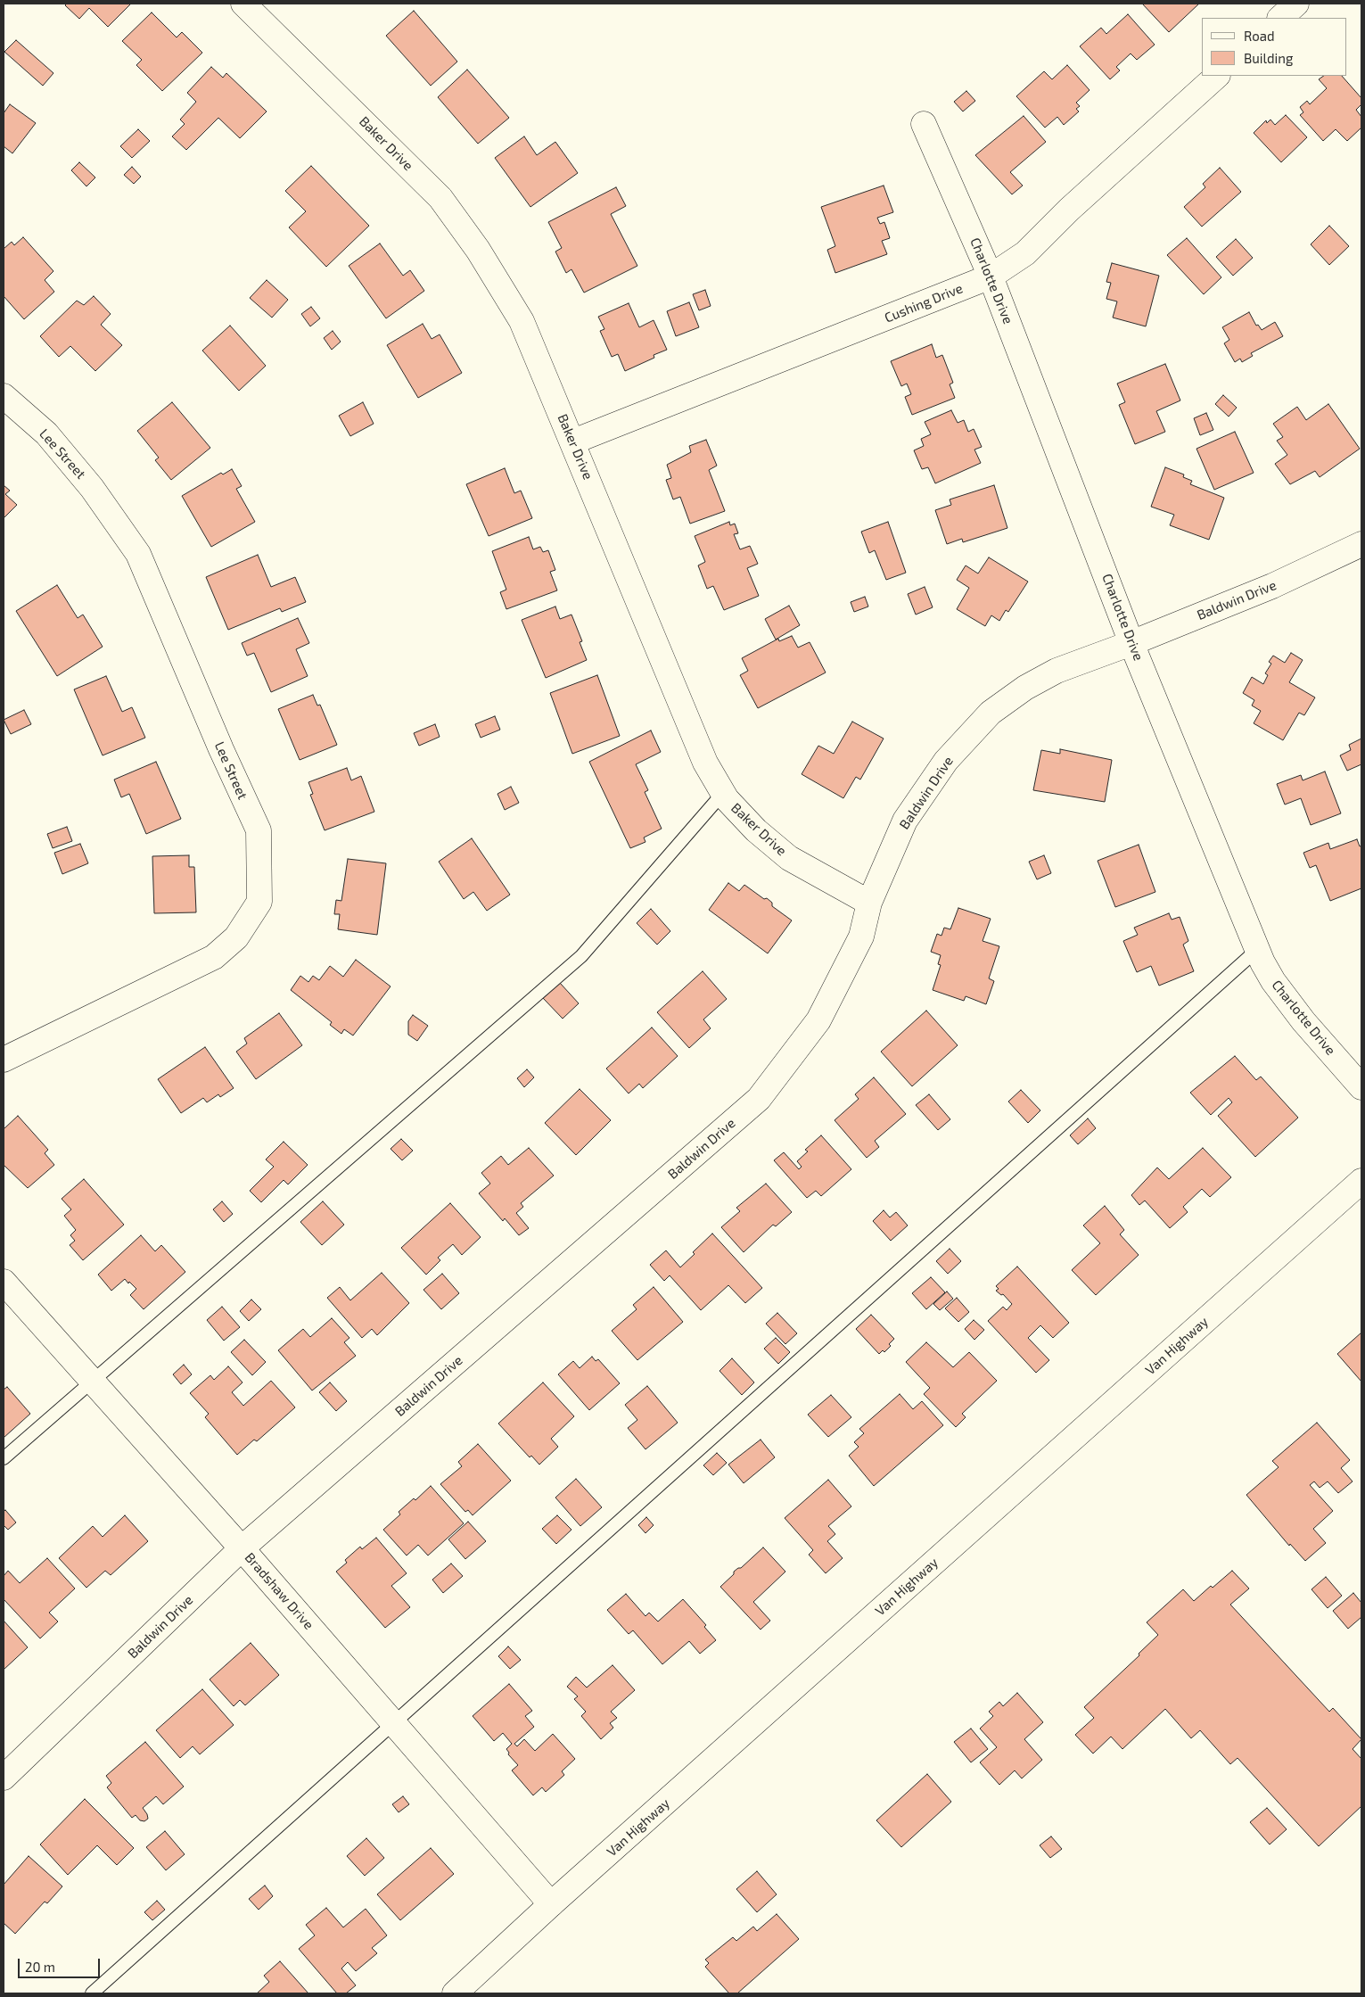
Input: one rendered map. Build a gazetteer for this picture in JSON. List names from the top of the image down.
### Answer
{
  "streets": {
    "street": [
      "Baker Drive",
      "Charlotte Drive",
      "Cushing Drive",
      "Lee Street",
      "Baldwin Drive",
      "Van Highway",
      "Bradshaw Drive"
    ]
  },
  "crossings": [
    ["Baker Drive", "Cushing Drive"],
    ["Baker Drive", "Baldwin Drive"],
    ["Charlotte Drive", "Cushing Drive"],
    ["Charlotte Drive", "Baldwin Drive"],
    ["Baldwin Drive", "Bradshaw Drive"],
    ["Van Highway", "Bradshaw Drive"]
  ],
  "legend": ["Road", "Building"],
  "scale_bar": "20 m"
}
